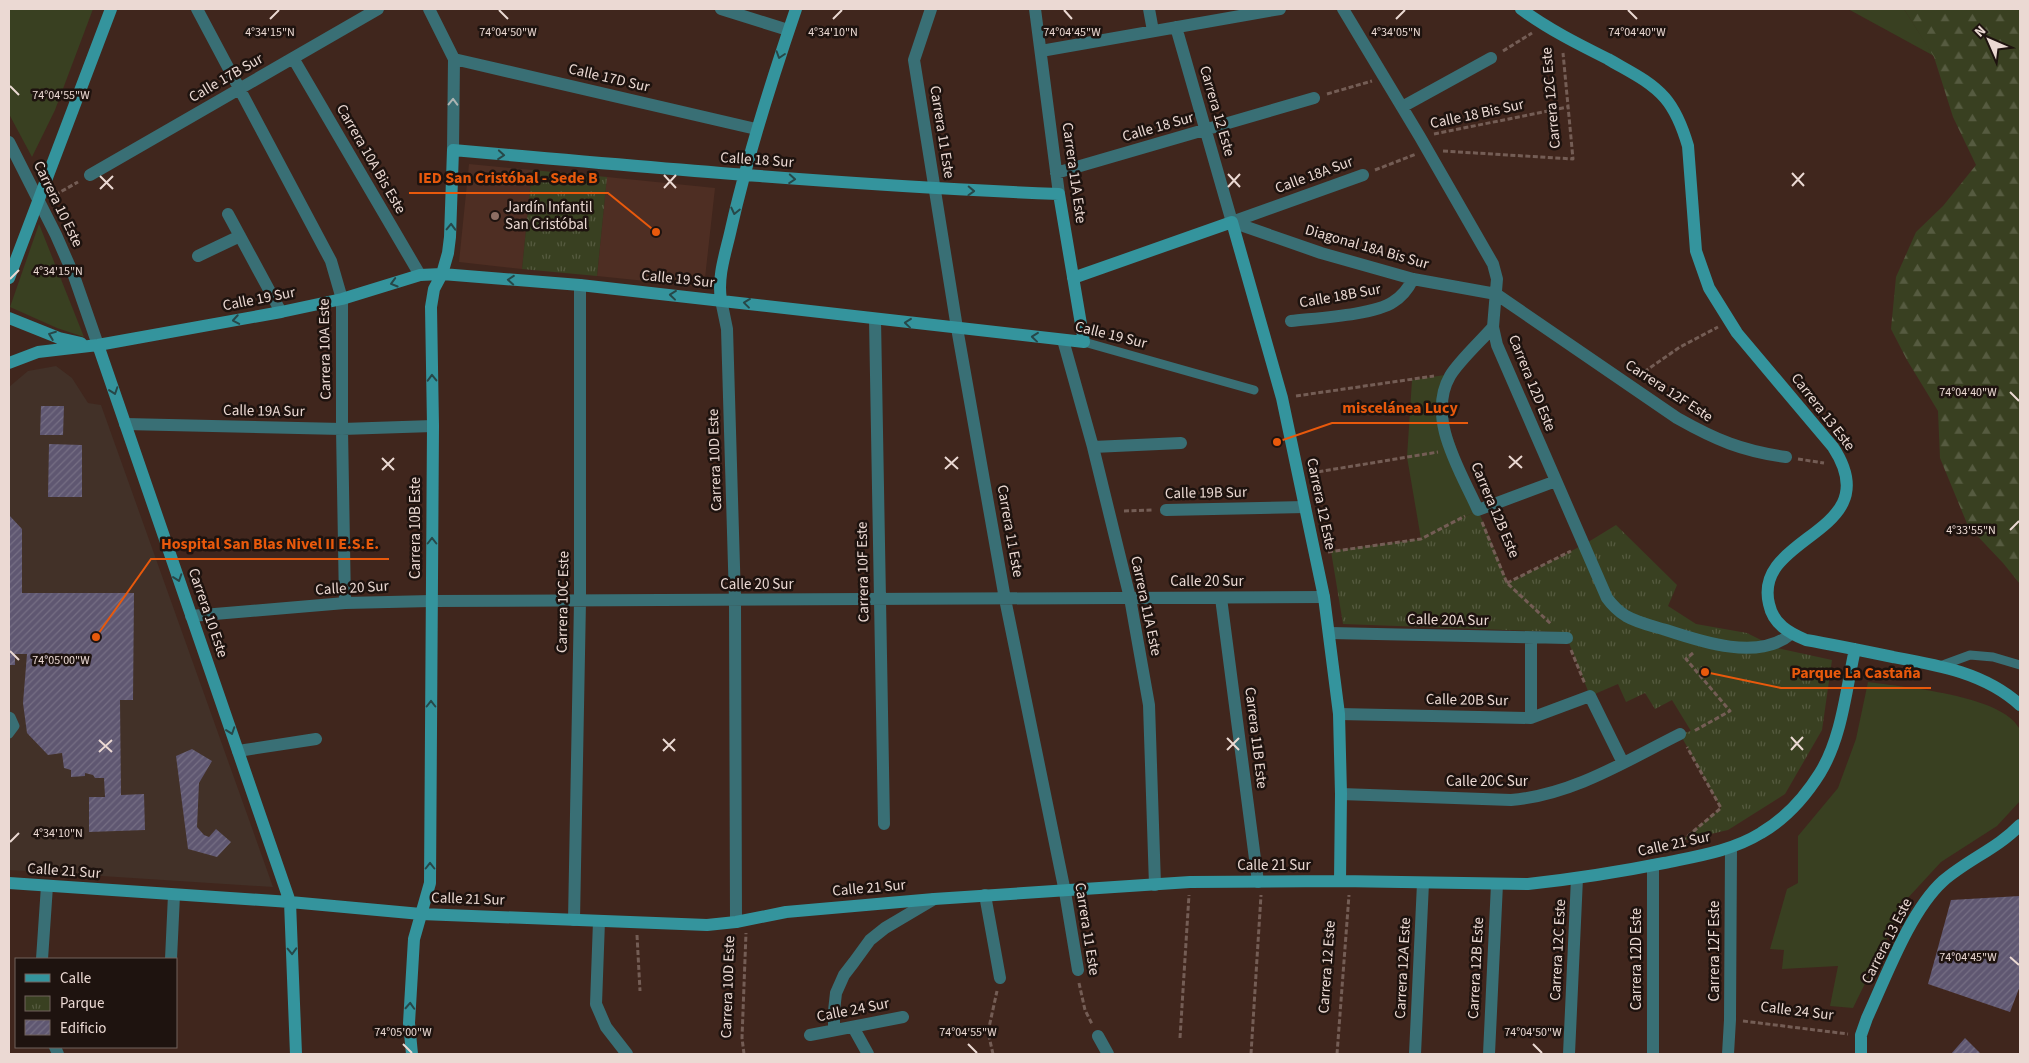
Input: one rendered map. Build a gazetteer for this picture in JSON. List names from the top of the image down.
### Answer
{
  "streets": {
    "street": [
      "Calle 17B Sur",
      "Calle 17D Sur",
      "Carrera 12C Este",
      "Carrera 12 Este",
      "Calle 18 Sur",
      "Carrera 11 Este",
      "Carrera 10A Bis Este",
      "Carrera 11A Este",
      "Calle 18A Sur",
      "Carrera 10 Este",
      "Diagonal 18A Bis Sur",
      "Calle 19 Sur",
      "Calle 18B Sur",
      "Carrera 10A Este",
      "Carrera 12D Este",
      "Carrera 12F Este",
      "Calle 19A Sur",
      "Carrera 13 Este",
      "Carrera 10D Este",
      "Calle 19B Sur",
      "Carrera 12B Este",
      "Carrera 10B Este",
      "Carrera 10F Este",
      "Calle 20 Sur",
      "Carrera 10C Este",
      "Calle 20A Sur",
      "Calle 20B Sur",
      "Carrera 11B Este",
      "Calle 20C Sur",
      "Calle 21 Sur",
      "Carrera 12A Este",
      "Calle 24 Sur"
    ],
    "path": ["Calle 18 Bis Sur"]
  },
  "crossings": [
    ["Calle 17B Sur", "Carrera 10A Bis Este"],
    ["Calle 17B Sur", "Carrera 10A Este"],
    ["Calle 17D Sur", "Carrera 10D Este"],
    ["Calle 17D Sur", "Carrera 10B Este"],
    ["Carrera 12C Este", "Calle 18 Bis Sur"],
    ["Carrera 12C Este", "Calle 18A Sur"],
    ["Carrera 12C Este", "Carrera 13 Este"],
    ["Carrera 12C Este", "Calle 21 Sur"],
    ["Carrera 12 Este", "Calle 18 Sur"],
    ["Carrera 12 Este", "Calle 18A Sur"],
    ["Carrera 12 Este", "Diagonal 18A Bis Sur"],
    ["Carrera 12 Este", "Calle 19B Sur"],
    ["Carrera 12 Este", "Calle 20 Sur"],
    ["Carrera 12 Este", "Calle 20A Sur"],
    ["Carrera 12 Este", "Calle 20B Sur"],
    ["Carrera 12 Este", "Calle 20C Sur"],
    ["Carrera 12 Este", "Calle 21 Sur"],
    ["Calle 18 Bis Sur", "Carrera 12D Este"],
    ["Calle 18 Sur", "Carrera 11 Este"],
    ["Calle 18 Sur", "Carrera 11A Este"],
    ["Calle 18 Sur", "Carrera 10D Este"],
    ["Calle 18 Sur", "Carrera 10B Este"],
    ["Carrera 11 Este", "Calle 19 Sur"],
    ["Carrera 11 Este", "Calle 20 Sur"],
    ["Carrera 11 Este", "Calle 21 Sur"],
    ["Carrera 10A Bis Este", "Calle 19 Sur"],
    ["Carrera 11A Este", "Calle 18A Sur"],
    ["Carrera 11A Este", "Calle 19 Sur"],
    ["Carrera 11A Este", "Calle 19B Sur"],
    ["Carrera 11A Este", "Calle 20 Sur"],
    ["Carrera 11A Este", "Calle 21 Sur"],
    ["Calle 18A Sur", "Diagonal 18A Bis Sur"],
    ["Calle 18A Sur", "Carrera 12D Este"],
    ["Carrera 10 Este", "Calle 19 Sur"],
    ["Carrera 10 Este", "Calle 19A Sur"],
    ["Carrera 10 Este", "Calle 20 Sur"],
    ["Carrera 10 Este", "Calle 21 Sur"],
    ["Diagonal 18A Bis Sur", "Calle 18B Sur"],
    ["Diagonal 18A Bis Sur", "Carrera 12D Este"],
    ["Diagonal 18A Bis Sur", "Carrera 12F Este"],
    ["Calle 19 Sur", "Carrera 10A Este"],
    ["Calle 19 Sur", "Carrera 10D Este"],
    ["Calle 19 Sur", "Carrera 10B Este"],
    ["Calle 19 Sur", "Carrera 10F Este"],
    ["Calle 19 Sur", "Carrera 10C Este"],
    ["Carrera 10A Este", "Calle 19A Sur"],
    ["Carrera 10A Este", "Calle 20 Sur"],
    ["Carrera 12D Este", "Carrera 12F Este"],
    ["Carrera 12D Este", "Carrera 13 Este"],
    ["Carrera 12D Este", "Carrera 12B Este"],
    ["Carrera 12D Este", "Calle 21 Sur"],
    ["Carrera 12F Este", "Calle 21 Sur"],
    ["Carrera 12F Este", "Calle 24 Sur"],
    ["Calle 19A Sur", "Carrera 10B Este"],
    ["Carrera 13 Este", "Calle 21 Sur"],
    ["Carrera 13 Este", "Calle 24 Sur"],
    ["Carrera 10D Este", "Calle 20 Sur"],
    ["Carrera 10D Este", "Calle 21 Sur"],
    ["Carrera 12B Este", "Calle 20A Sur"],
    ["Carrera 12B Este", "Calle 20B Sur"],
    ["Carrera 12B Este", "Calle 21 Sur"],
    ["Carrera 10B Este", "Calle 20 Sur"],
    ["Carrera 10B Este", "Calle 21 Sur"],
    ["Carrera 10F Este", "Calle 20 Sur"],
    ["Calle 20 Sur", "Carrera 10C Este"],
    ["Calle 20 Sur", "Carrera 11B Este"],
    ["Carrera 10C Este", "Calle 21 Sur"],
    ["Carrera 11B Este", "Calle 21 Sur"],
    ["Calle 21 Sur", "Carrera 12A Este"]
  ],
  "one_way": [
    "Calle 18 Sur",
    "Carrera 10 Este",
    "Calle 19 Sur",
    "Carrera 10B Este"
  ],
  "places": [
    "Jardín Infantil San Cristóbal",
    "IED San Cristóbal - Sede B",
    "miscelánea Lucy",
    "Hospital San Blas Nivel II E.S.E.",
    "Parque La Castaña"
  ],
  "legend": ["Calle", "Parque", "Edificio"],
  "north": "top left",
  "coordinates": [
    "4°34'15\"N",
    "74°04'50\"W",
    "4°34'10\"N",
    "74°04'45\"W",
    "4°34'05\"N",
    "74°04'40\"W",
    "74°04'55\"W",
    "4°33'55\"N",
    "74°05'00\"W"
  ]
}
